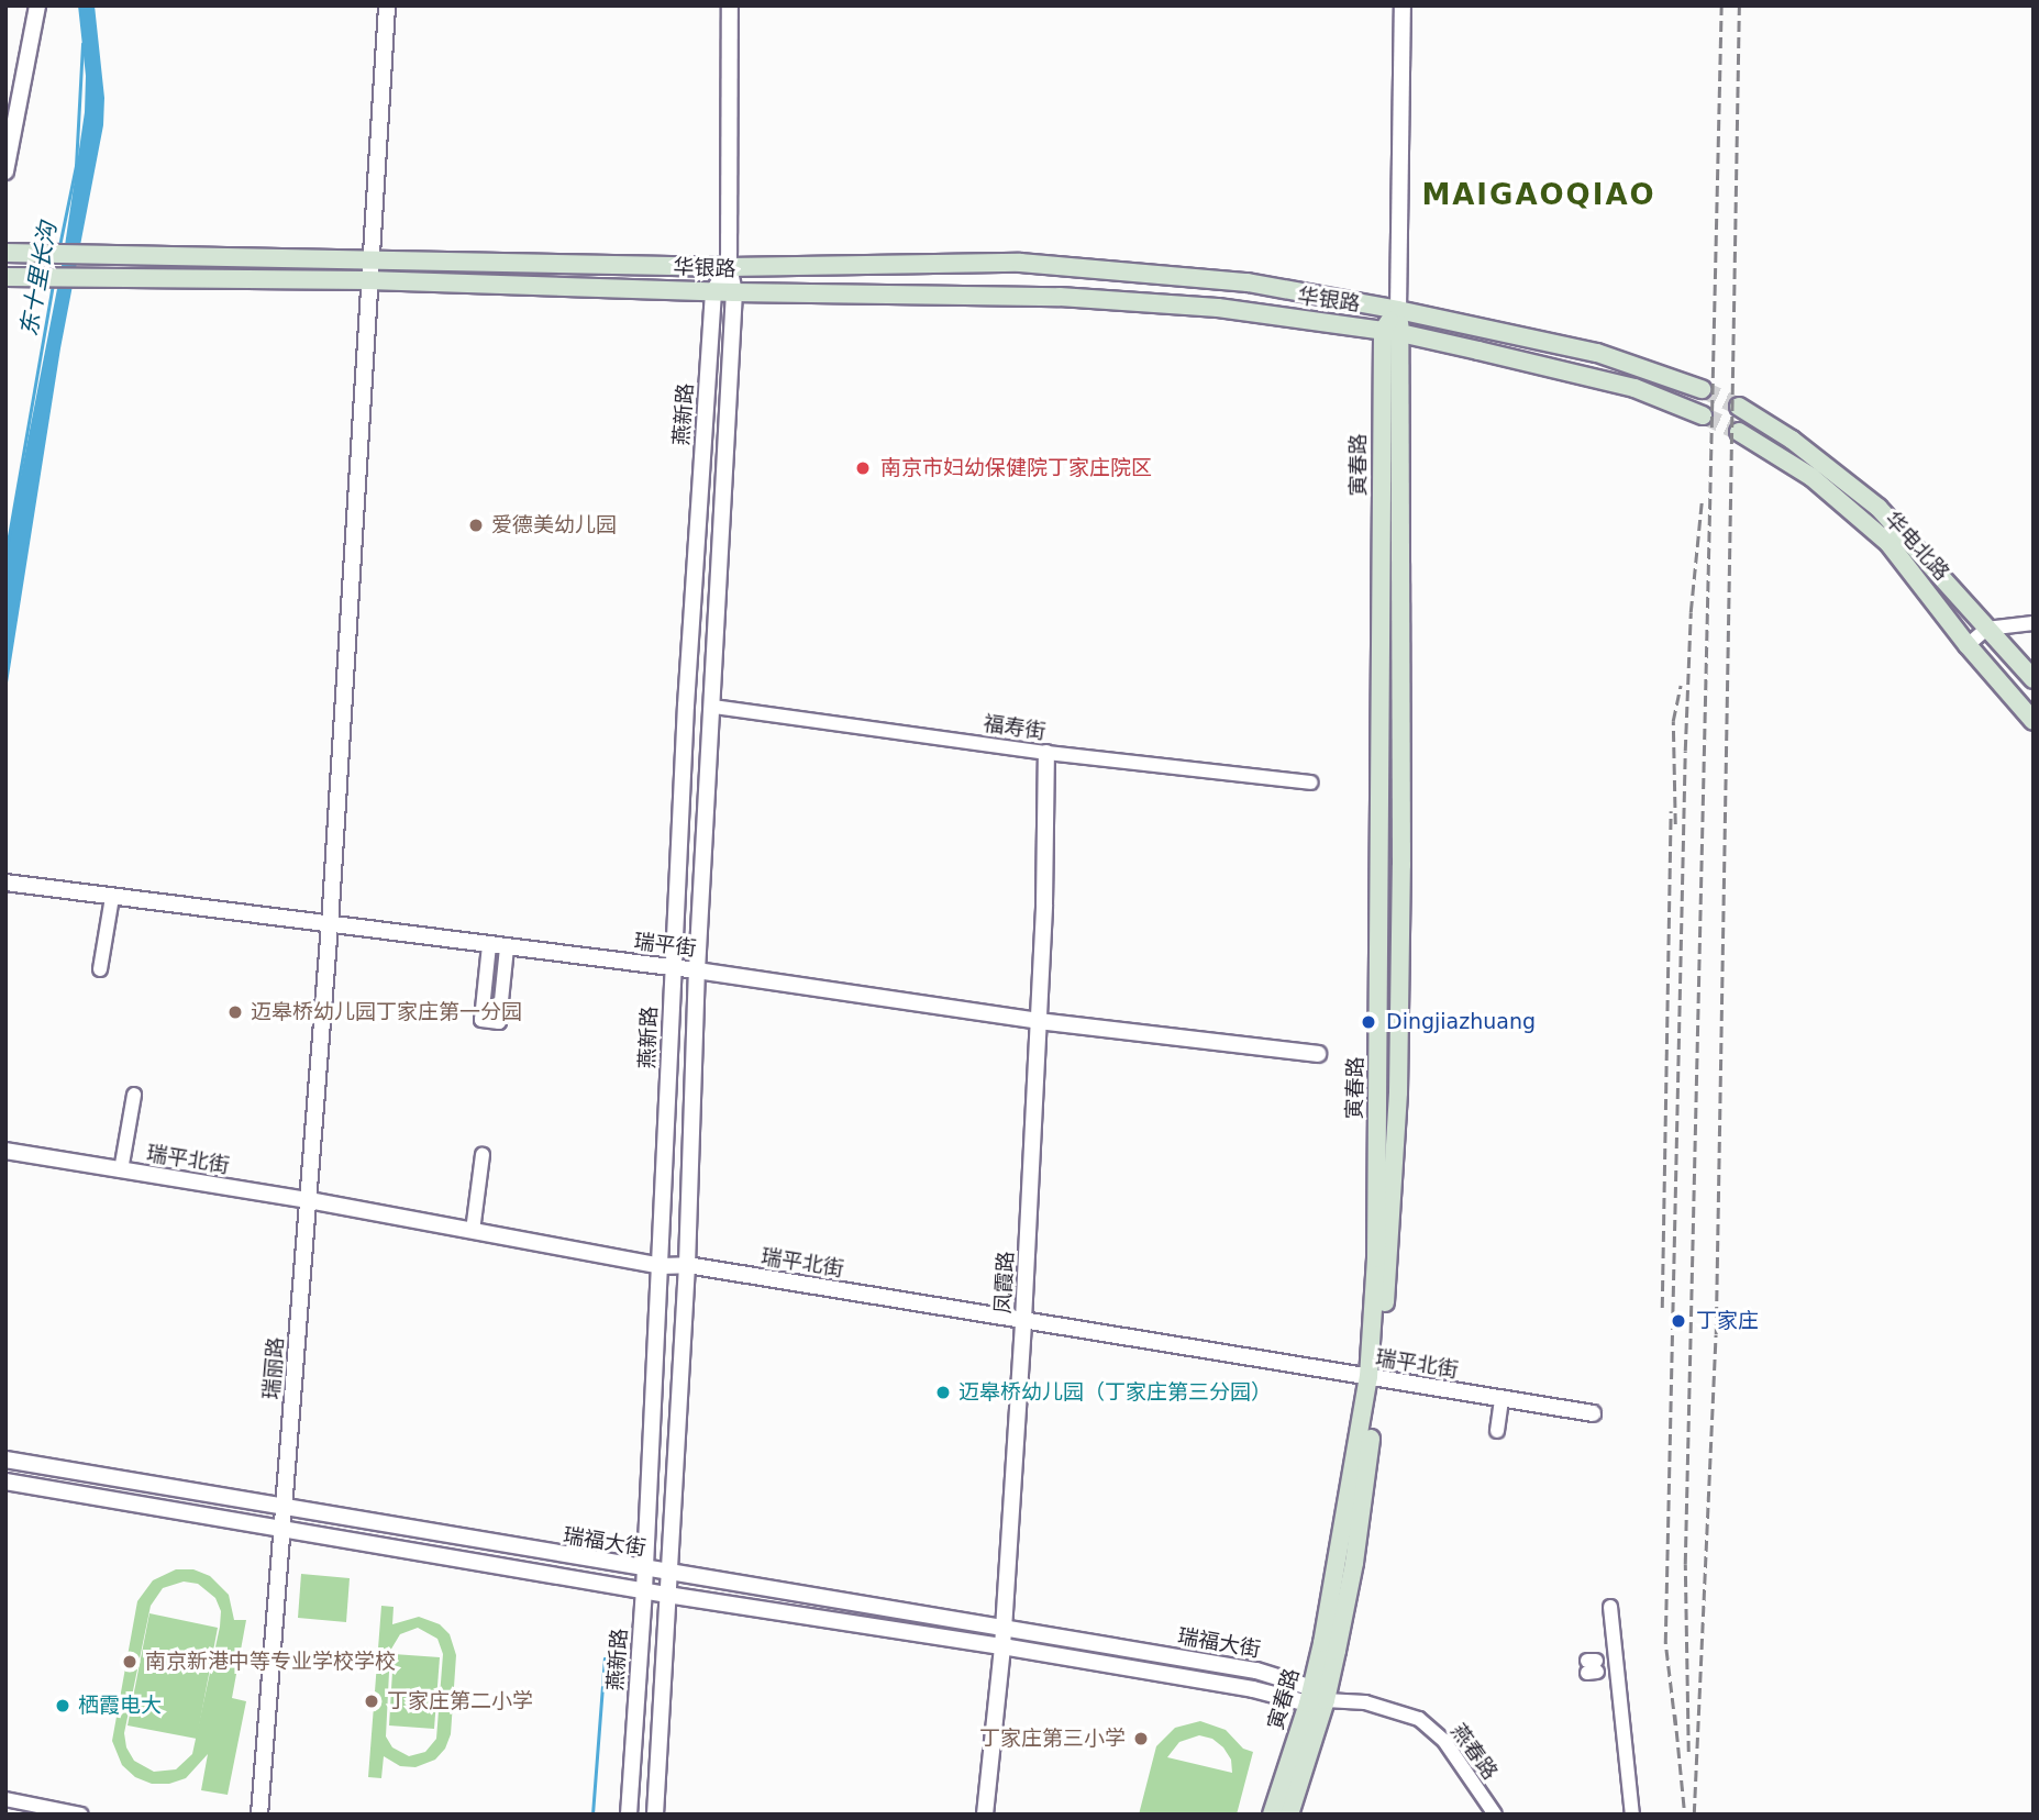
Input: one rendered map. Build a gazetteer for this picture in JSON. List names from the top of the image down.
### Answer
{
  "streets": {
    "main road": ["华银路", "寅春路", "华电北路"],
    "street": [
      "燕新路",
      "福寿街",
      "瑞平街",
      "瑞平北街",
      "凤霞路",
      "瑞丽路",
      "瑞福大街",
      "燕春路"
    ]
  },
  "crossings": [
    ["华银路", "燕新路"],
    ["华银路", "寅春路"],
    ["华银路", "瑞丽路"],
    ["燕新路", "福寿街"],
    ["燕新路", "瑞平街"],
    ["燕新路", "瑞平北街"],
    ["燕新路", "瑞福大街"],
    ["寅春路", "瑞平北街"],
    ["寅春路", "瑞福大街"],
    ["寅春路", "燕春路"],
    ["福寿街", "凤霞路"],
    ["瑞平街", "凤霞路"],
    ["瑞平街", "瑞丽路"],
    ["瑞平北街", "凤霞路"],
    ["瑞平北街", "瑞丽路"],
    ["凤霞路", "瑞福大街"],
    ["瑞丽路", "瑞福大街"],
    ["瑞福大街", "燕春路"]
  ],
  "districts": ["MAIGAOQIAO"],
  "water": ["东十里长沟"],
  "places": [
    "南京市妇幼保健院丁家庄院区",
    "爱德美幼儿园",
    "迈皋桥幼儿园丁家庄第一分园",
    "Dingjiazhuang",
    "丁家庄",
    "迈皋桥幼儿园（丁家庄第三分园）",
    "南京新港中等专业学校学校",
    "丁家庄第二小学",
    "栖霞电大",
    "丁家庄第三小学"
  ]
}
